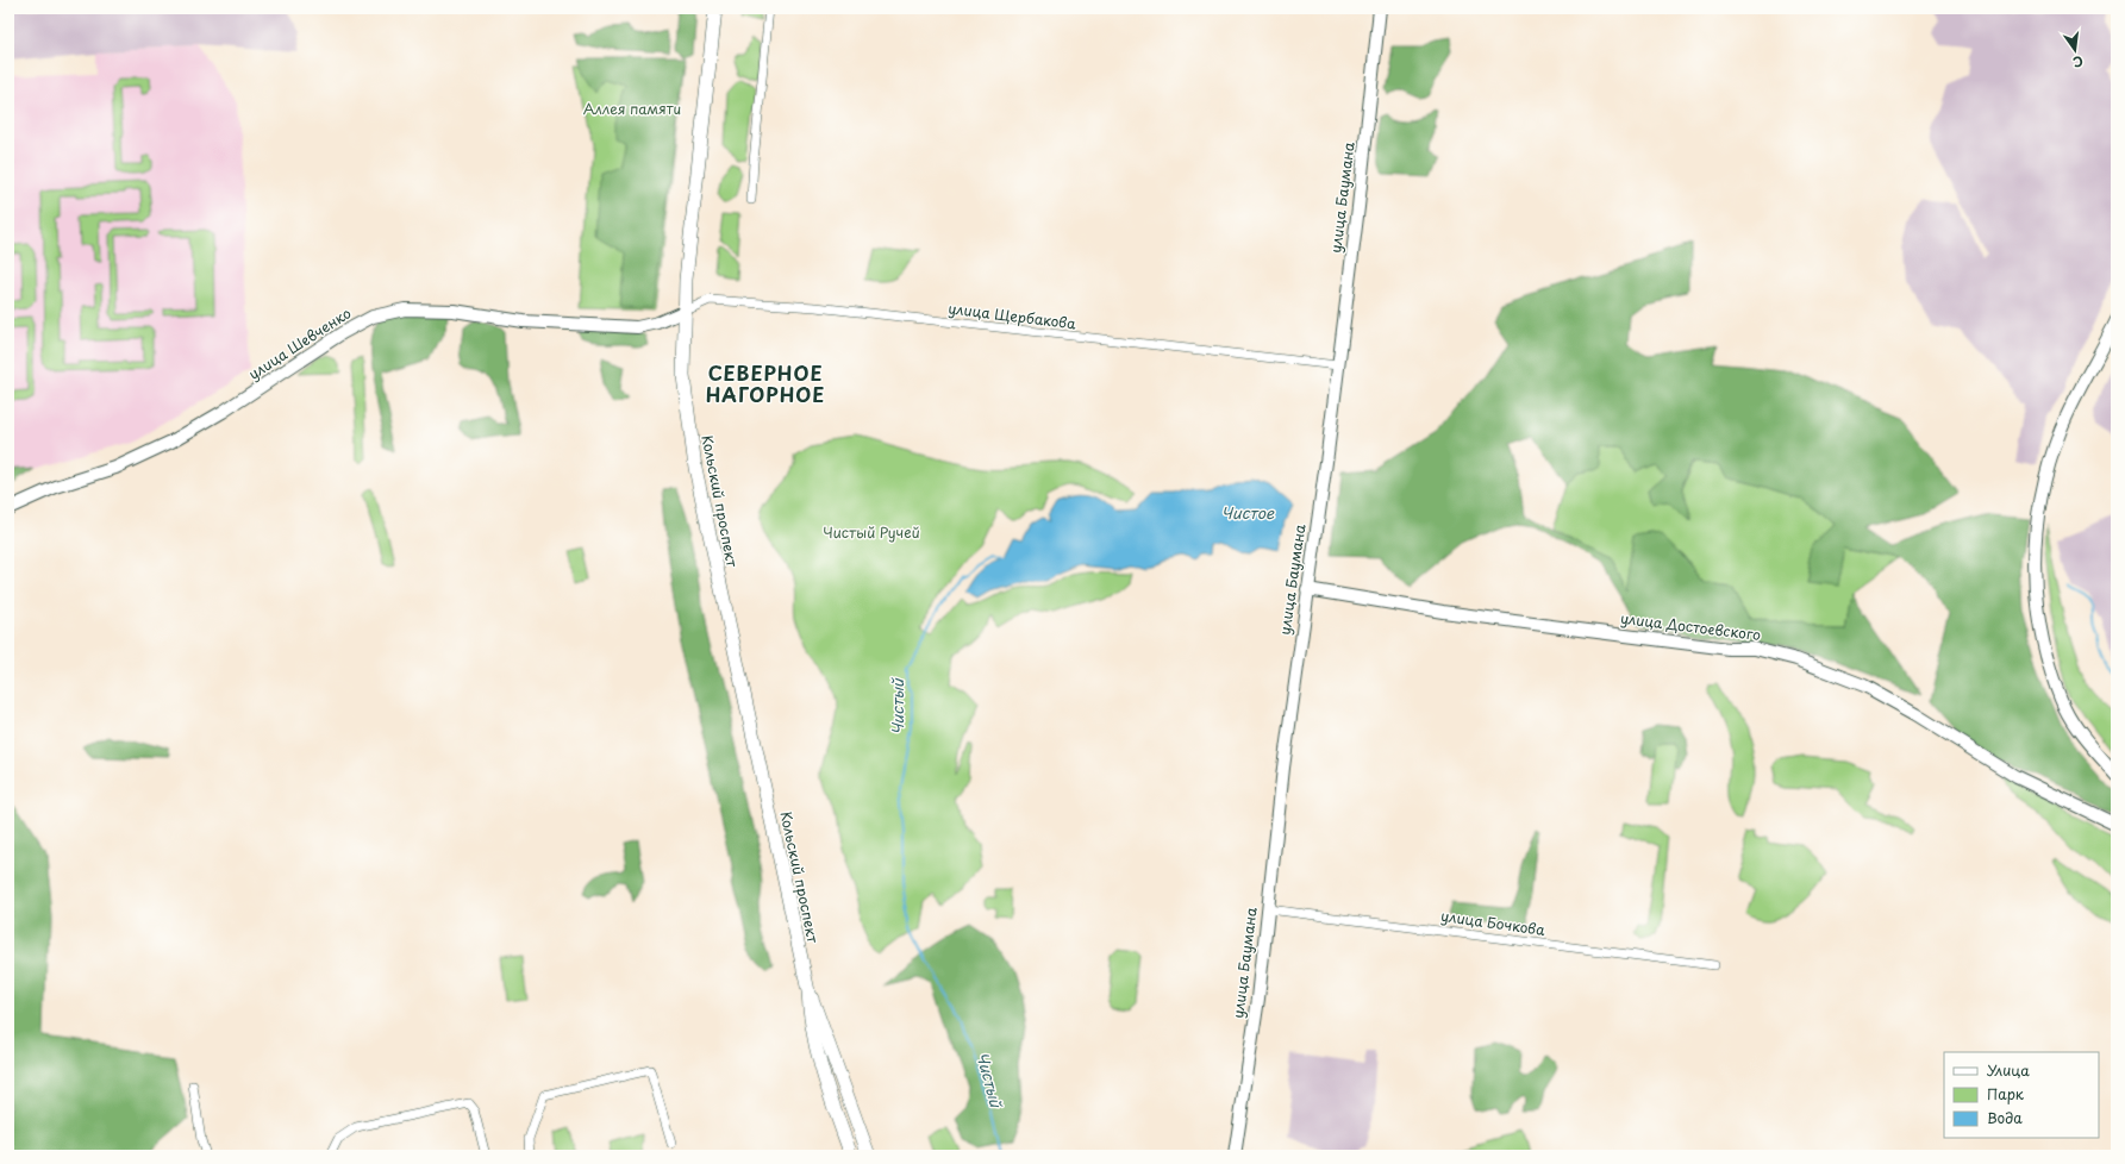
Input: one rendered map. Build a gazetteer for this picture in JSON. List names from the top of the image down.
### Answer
{
  "streets": {
    "main road": ["Кольский проспект"],
    "street": [
      "улица Баумана",
      "улица Щербакова",
      "улица Шевченко",
      "улица Достоевского",
      "улица Бочкова"
    ]
  },
  "crossings": [
    ["улица Баумана", "улица Щербакова"],
    ["улица Баумана", "улица Достоевского"],
    ["улица Баумана", "улица Бочкова"],
    ["улица Щербакова", "улица Шевченко"],
    ["улица Щербакова", "Кольский проспект"],
    ["улица Шевченко", "Кольский проспект"]
  ],
  "districts": ["СЕВЕРНОЕ НАГОРНОЕ"],
  "water": ["Чистое", "Чистый"],
  "parks": ["Аллея памяти", "Чистый Ручей"],
  "legend": ["Улица", "Парк", "Вода"],
  "north": "bottom"
}
